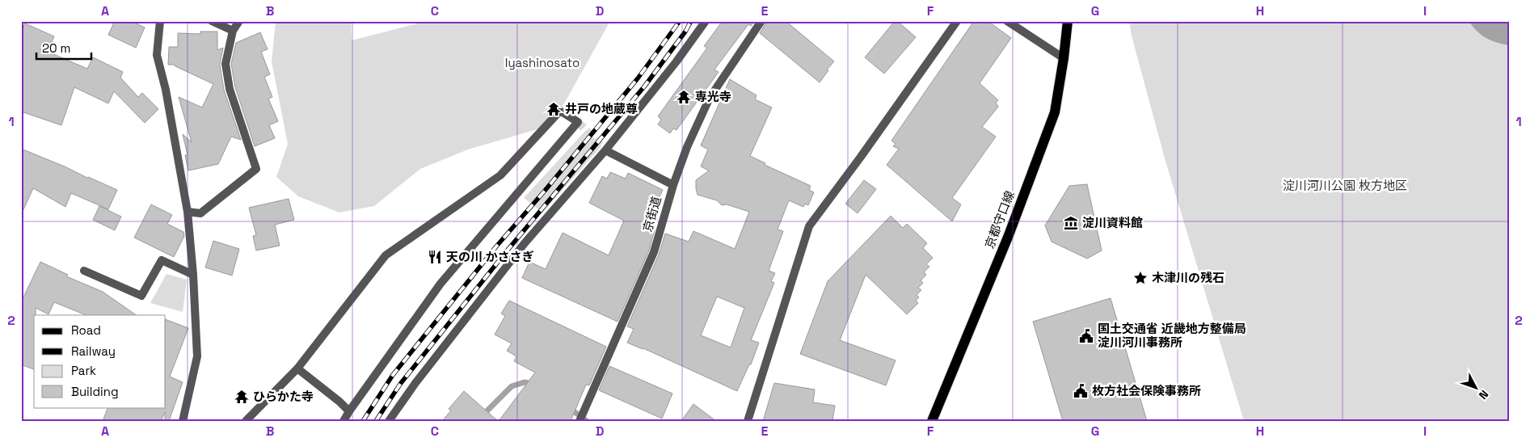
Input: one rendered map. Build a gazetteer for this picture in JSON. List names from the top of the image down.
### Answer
{
  "streets": {
    "main road": ["京都守口線"],
    "street": ["京街道"]
  },
  "parks": ["Iyashinosato", "淀川河川公園 枚方地区"],
  "places": {
    "temple": ["専光寺", "井戸の地蔵尊", "ひらかた寺"],
    "museum": ["淀川資料館"],
    "restaurant": ["天の川 かささぎ"],
    "place": ["木津川の残石"],
    "public building": ["国土交通省 近畿地方整備局 淀川河川事務所", "枚方社会保険事務所"]
  },
  "legend": [
    "Road",
    "Railway",
    "Park",
    "Building"
  ],
  "scale_bar": "20 m",
  "north": "bottom right",
  "grid": {
    "columns": [
      "A",
      "B",
      "C",
      "D",
      "E",
      "F",
      "G",
      "H",
      "I"
    ],
    "rows": ["1", "2"]
  }
}
